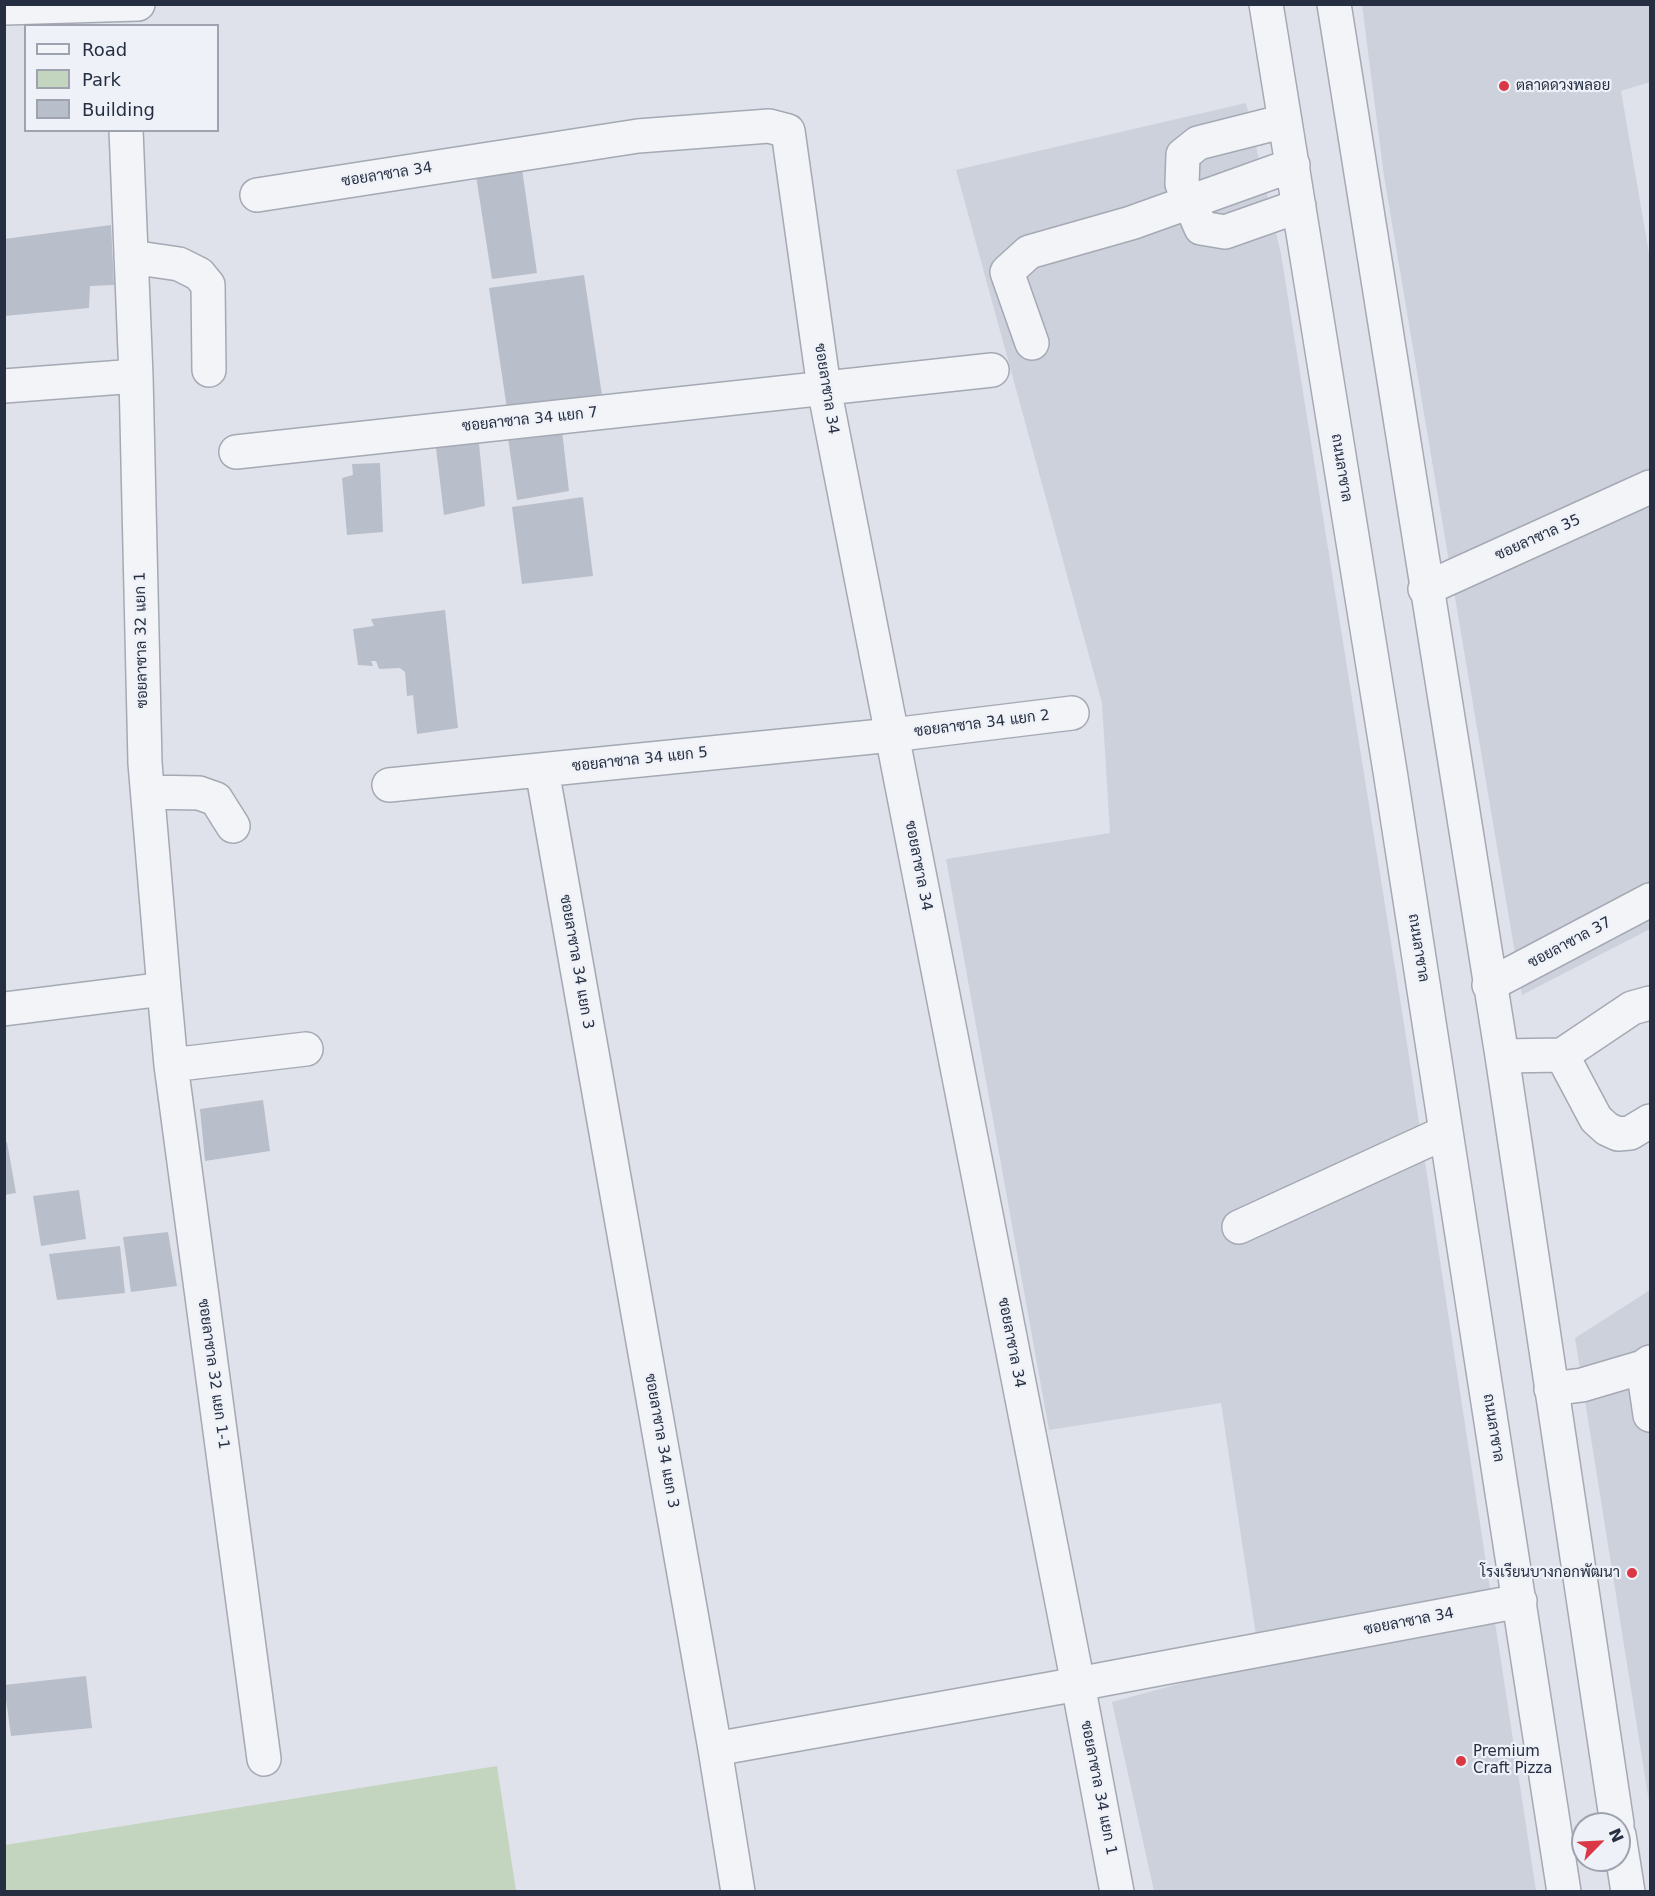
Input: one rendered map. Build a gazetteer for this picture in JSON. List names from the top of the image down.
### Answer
{
  "streets": {
    "street": [
      "ซอยลาซาล 34",
      "ซอยลาซาล 34 แยก 7",
      "ถนนลาซาล",
      "ซอยลาซาล 35",
      "ซอยลาซาล 32 แยก 1",
      "ซอยลาซาล 34 แยก 2",
      "ซอยลาซาล 34 แยก 5",
      "ซอยลาซาล 37",
      "ซอยลาซาล 34 แยก 3",
      "ซอยลาซาล 32 แยก 1-1",
      "ซอยลาซาล 34 แยก 1"
    ]
  },
  "crossings": [
    ["ซอยลาซาล 34", "ซอยลาซาล 34 แยก 7"],
    ["ซอยลาซาล 34", "ถนนลาซาล"],
    ["ซอยลาซาล 34", "ซอยลาซาล 34 แยก 2"],
    ["ซอยลาซาล 34", "ซอยลาซาล 34 แยก 5"],
    ["ซอยลาซาล 34", "ซอยลาซาล 34 แยก 1"],
    ["ซอยลาซาล 32 แยก 1", "ซอยลาซาล 32 แยก 1-1"],
    ["ซอยลาซาล 34 แยก 2", "ซอยลาซาล 34 แยก 5"],
    ["ซอยลาซาล 34 แยก 5", "ซอยลาซาล 34 แยก 3"]
  ],
  "places": ["ตลาดดวงพลอย", "โรงเรียนบางกอกพัฒนา", "Premium Craft Pizza"],
  "legend": ["Road", "Park", "Building"],
  "north": "top right"
}
